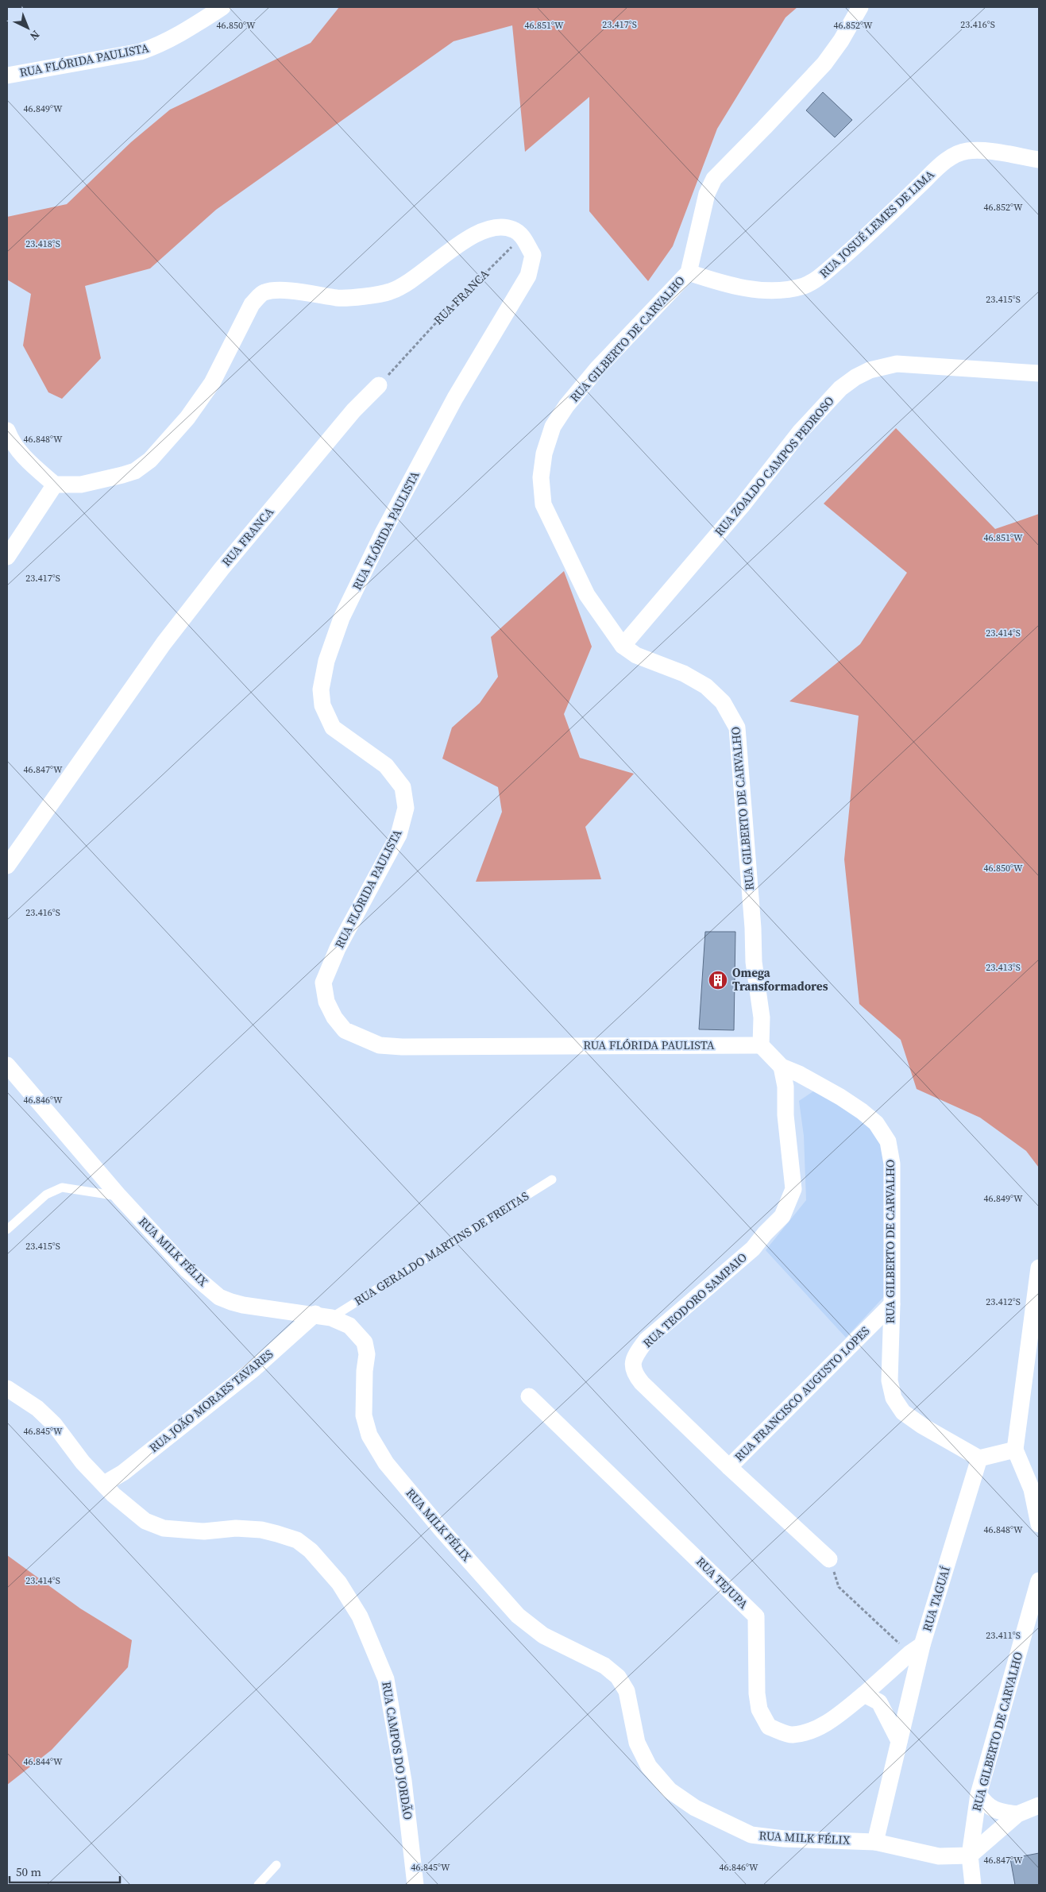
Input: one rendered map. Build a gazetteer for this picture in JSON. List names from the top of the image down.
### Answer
{
  "streets": {
    "street": [
      "RUA FLÓRIDA PAULISTA",
      "RUA JOSUÉ LEMES DE LIMA",
      "RUA FRANCA",
      "RUA GILBERTO DE CARVALHO",
      "RUA ZOALDO CAMPOS PEDROSO",
      "RUA MILK FÉLIX",
      "RUA TEODORO SAMPAIO",
      "RUA FRANCISCO AUGUSTO LOPES",
      "RUA JOÃO MORAES TAVARES",
      "RUA TEJUPA",
      "RUA TAGUAÍ",
      "RUA CAMPOS DO JORDÃO"
    ],
    "lane": ["RUA GERALDO MARTINS DE FREITAS"]
  },
  "crossings": [
    ["RUA FLÓRIDA PAULISTA", "RUA FRANCA"],
    ["RUA FLÓRIDA PAULISTA", "RUA GILBERTO DE CARVALHO"],
    ["RUA JOSUÉ LEMES DE LIMA", "RUA GILBERTO DE CARVALHO"],
    ["RUA GILBERTO DE CARVALHO", "RUA ZOALDO CAMPOS PEDROSO"],
    ["RUA GILBERTO DE CARVALHO", "RUA MILK FÉLIX"],
    ["RUA GILBERTO DE CARVALHO", "RUA TEODORO SAMPAIO"],
    ["RUA GILBERTO DE CARVALHO", "RUA FRANCISCO AUGUSTO LOPES"],
    ["RUA GILBERTO DE CARVALHO", "RUA TAGUAÍ"],
    ["RUA GERALDO MARTINS DE FREITAS", "RUA MILK FÉLIX"],
    ["RUA GERALDO MARTINS DE FREITAS", "RUA JOÃO MORAES TAVARES"],
    ["RUA MILK FÉLIX", "RUA JOÃO MORAES TAVARES"],
    ["RUA TEODORO SAMPAIO", "RUA FRANCISCO AUGUSTO LOPES"],
    ["RUA JOÃO MORAES TAVARES", "RUA CAMPOS DO JORDÃO"],
    ["RUA TEJUPA", "RUA TAGUAÍ"]
  ],
  "places": {
    "building": ["Omega Transformadores"]
  },
  "scale_bar": "50 m",
  "north": "bottom right",
  "coordinates": [
    "23.417°S",
    "23.416°S",
    "46.850°W",
    "46.851°W",
    "46.852°W",
    "46.849°W",
    "23.418°S",
    "23.415°S",
    "46.848°W",
    "23.414°S",
    "46.847°W",
    "23.413°S",
    "46.846°W",
    "23.412°S",
    "46.845°W",
    "23.411°S",
    "46.844°W"
  ]
}
